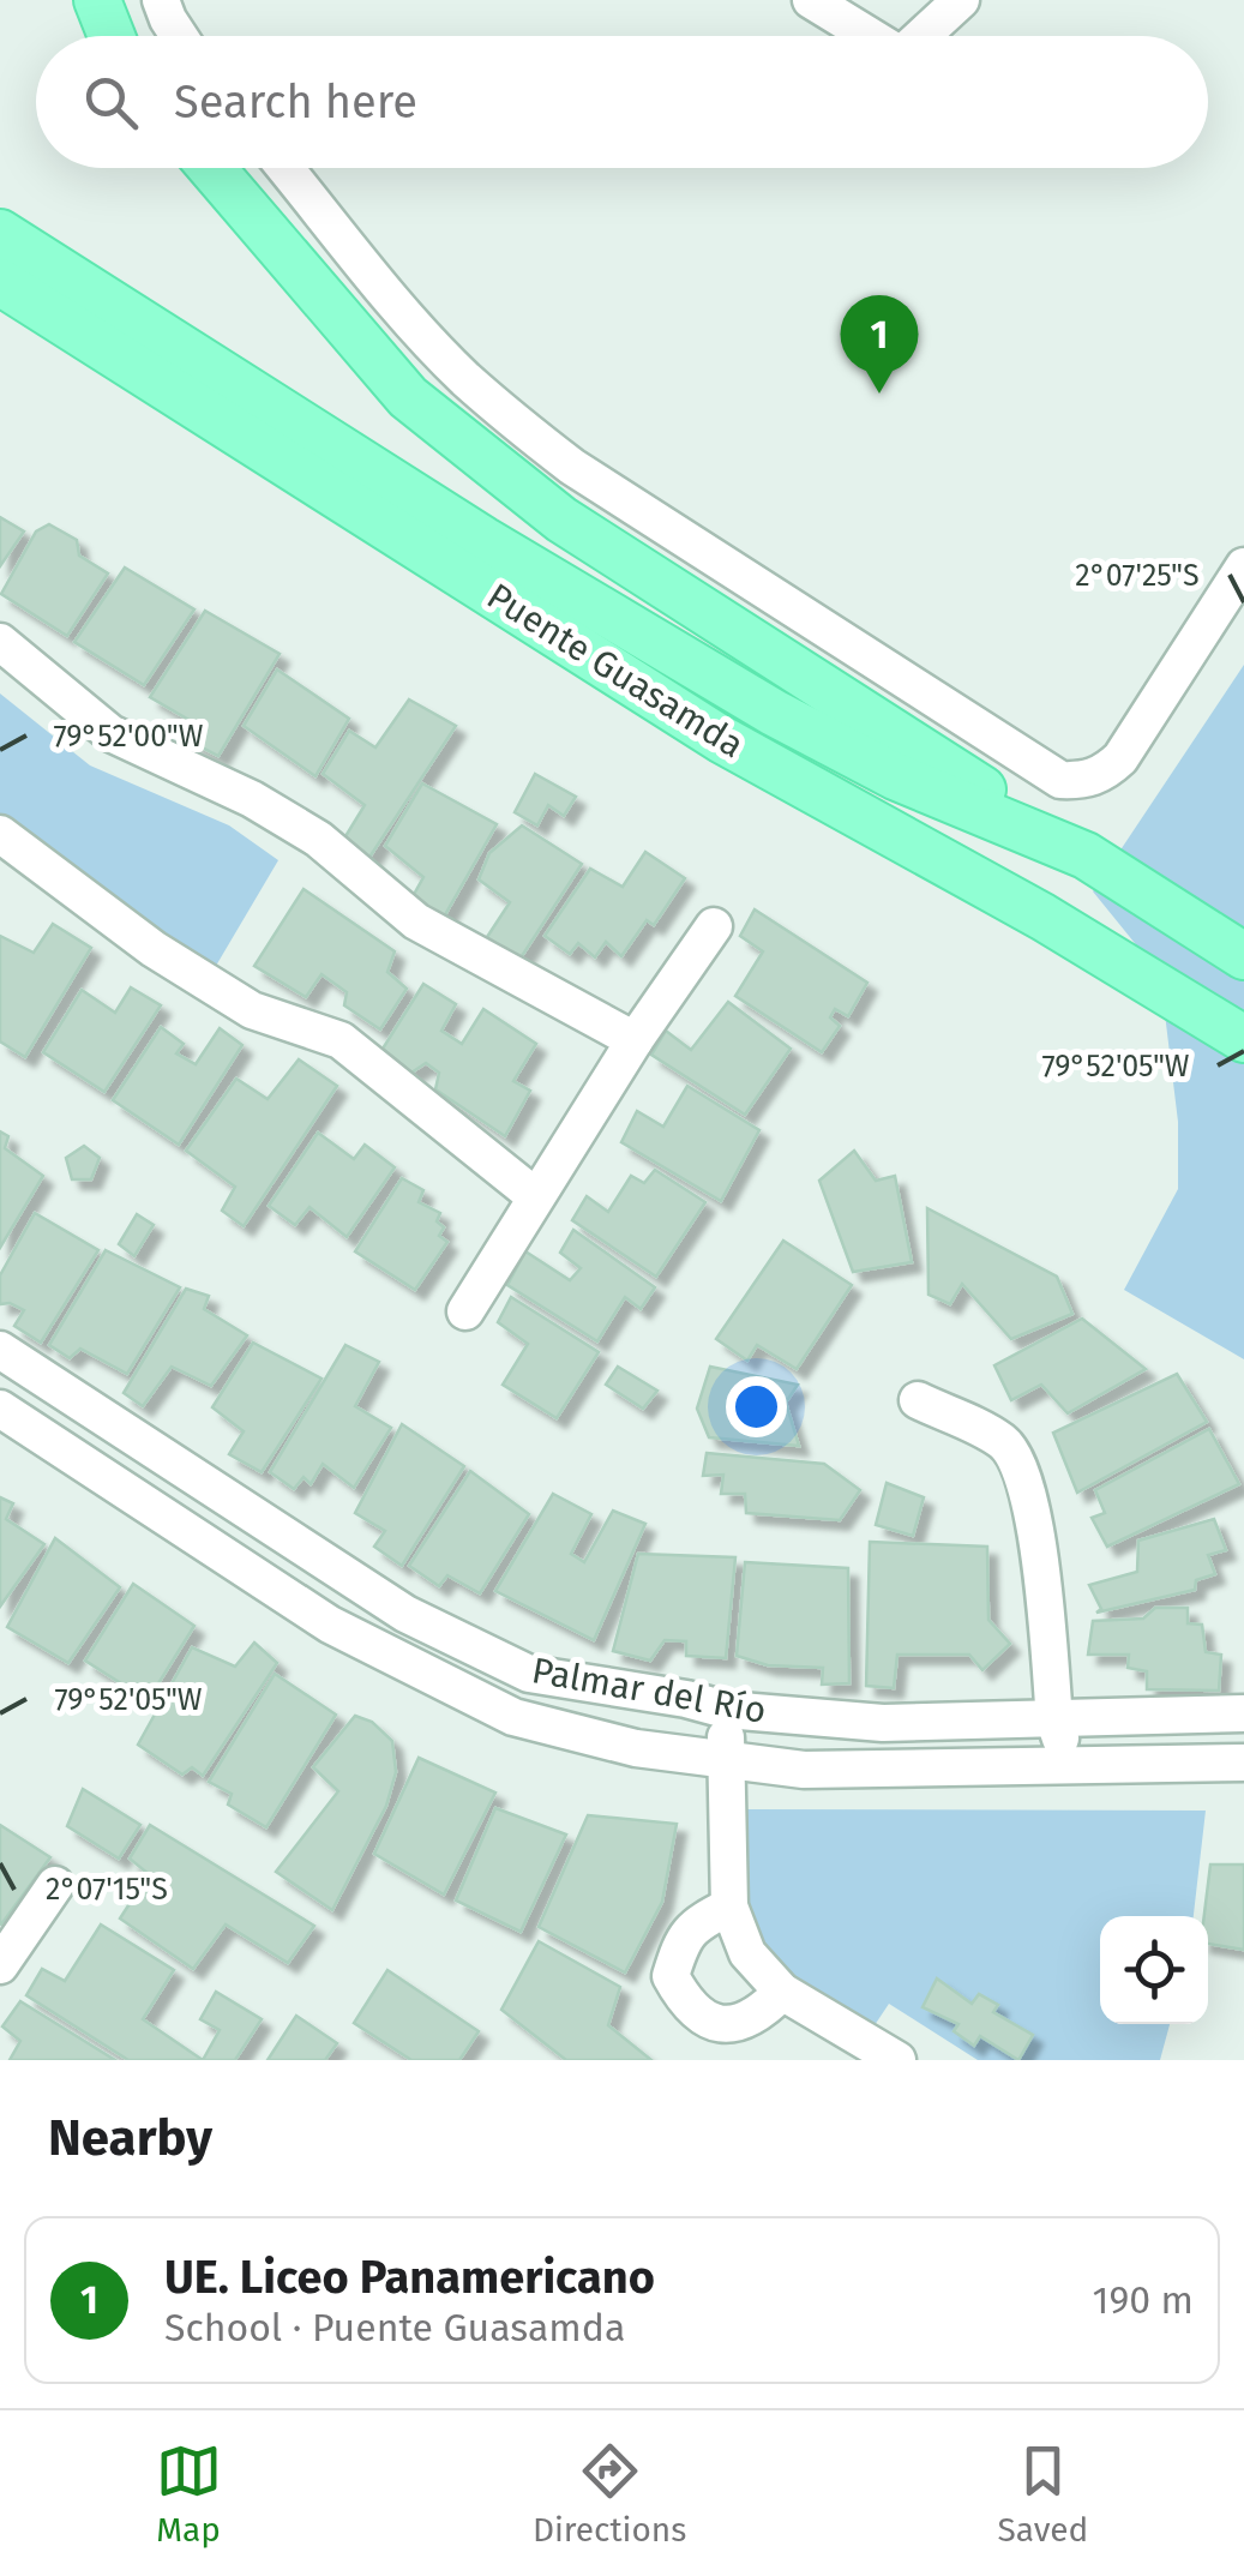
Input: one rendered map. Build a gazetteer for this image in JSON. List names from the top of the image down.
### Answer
{
  "streets": {
    "main road": ["Puente Guasamda"],
    "street": ["Palmar del Río"]
  },
  "page": {
    "search": "Search here",
    "pins": "1",
    "heading": "Nearby",
    "list": [
      {
        "mark": "1",
        "name": "UE. Liceo Panamericano",
        "note": "School · Puente Guasamda",
        "value": "190 m"
      }
    ],
    "nav": ["Map", "Directions", "Saved"]
  },
  "coordinates": [
    "2°07'25\"S",
    "79°52'00\"W",
    "79°52'05\"W",
    "2°07'15\"S"
  ]
}
